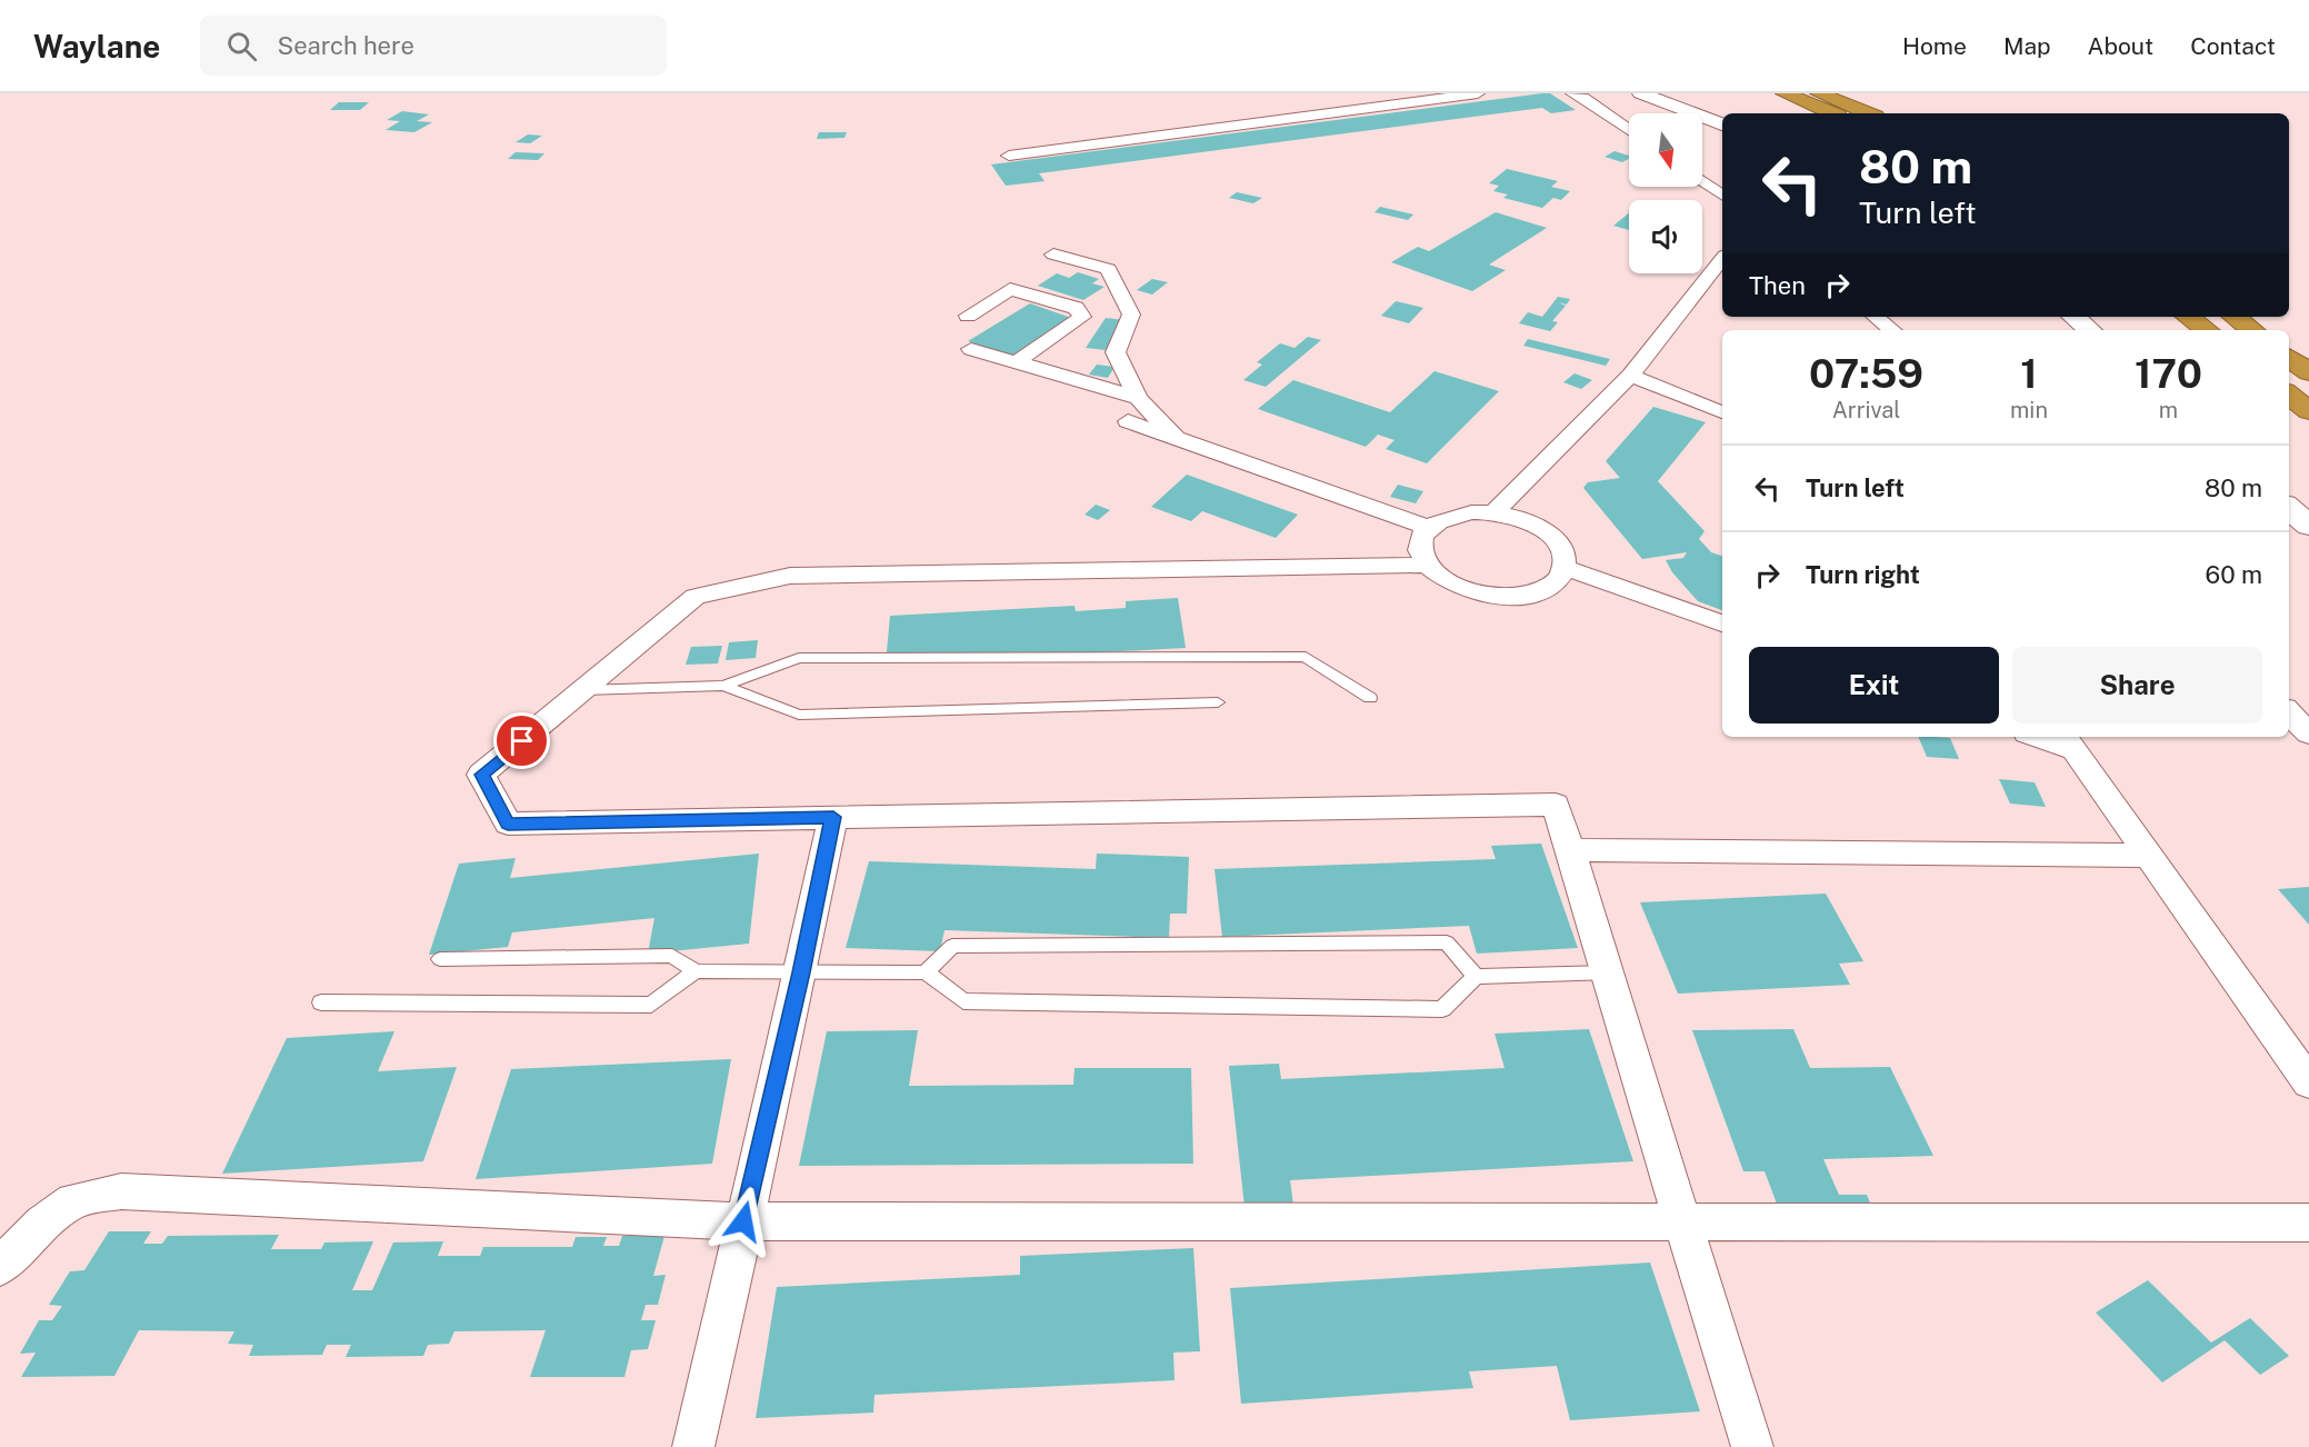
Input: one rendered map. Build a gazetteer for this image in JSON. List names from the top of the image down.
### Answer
{
  "north": "bottom",
  "page": {
    "header": "Waylane",
    "search": "Search here",
    "nav": [
      "Home",
      "Map",
      "About",
      "Contact"
    ],
    "turn": ["80 m", "Turn left"],
    "then": "Then",
    "eta": [
      "07:59",
      "Arrival",
      "1",
      "min",
      "170",
      "m"
    ],
    "list": [
      {
        "name": "Turn left",
        "value": "80 m"
      },
      {
        "name": "Turn right",
        "value": "60 m"
      }
    ],
    "buttons": ["Exit", "Share"]
  }
}
